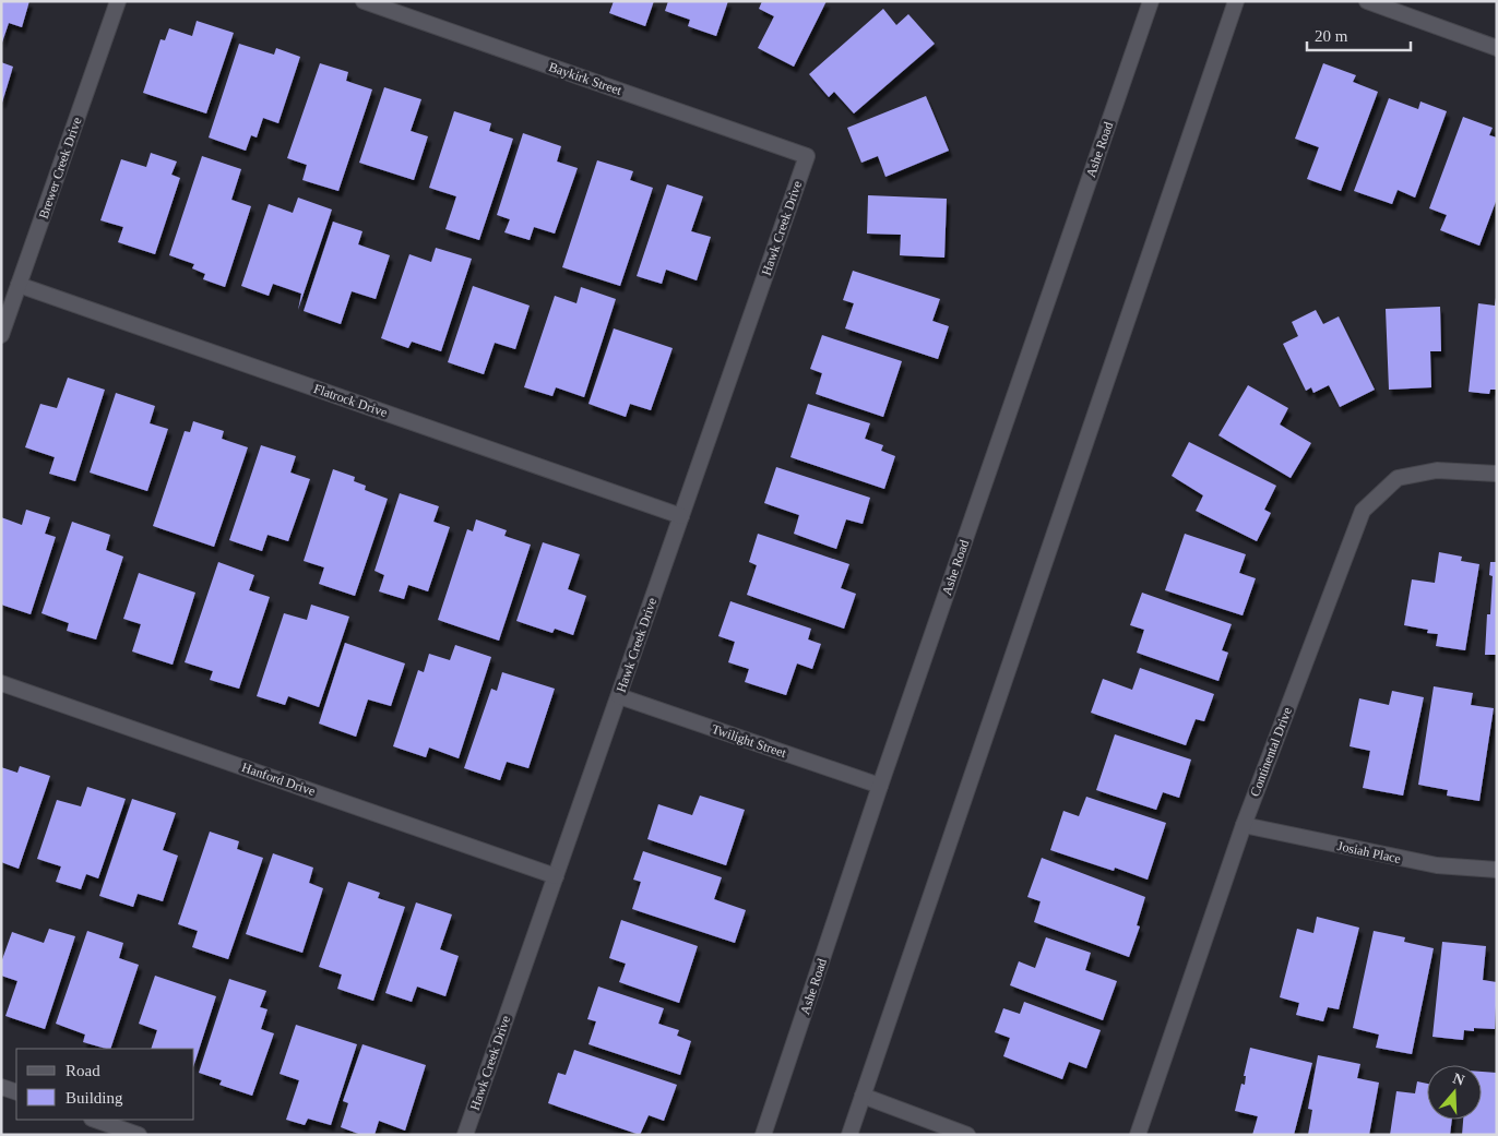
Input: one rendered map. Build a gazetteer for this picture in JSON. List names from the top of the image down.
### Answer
{
  "streets": {
    "street": [
      "Baykirk Street",
      "Ashe Road",
      "Brewer Creek Drive",
      "Hawk Creek Drive",
      "Flatrock Drive",
      "Twilight Street",
      "Continental Drive",
      "Hanford Drive",
      "Josiah Place"
    ]
  },
  "crossings": [
    ["Baykirk Street", "Hawk Creek Drive"],
    ["Ashe Road", "Twilight Street"],
    ["Brewer Creek Drive", "Flatrock Drive"],
    ["Hawk Creek Drive", "Flatrock Drive"],
    ["Hawk Creek Drive", "Twilight Street"],
    ["Hawk Creek Drive", "Hanford Drive"],
    ["Continental Drive", "Josiah Place"]
  ],
  "legend": ["Road", "Building"],
  "scale_bar": "20 m",
  "north": "top"
}
